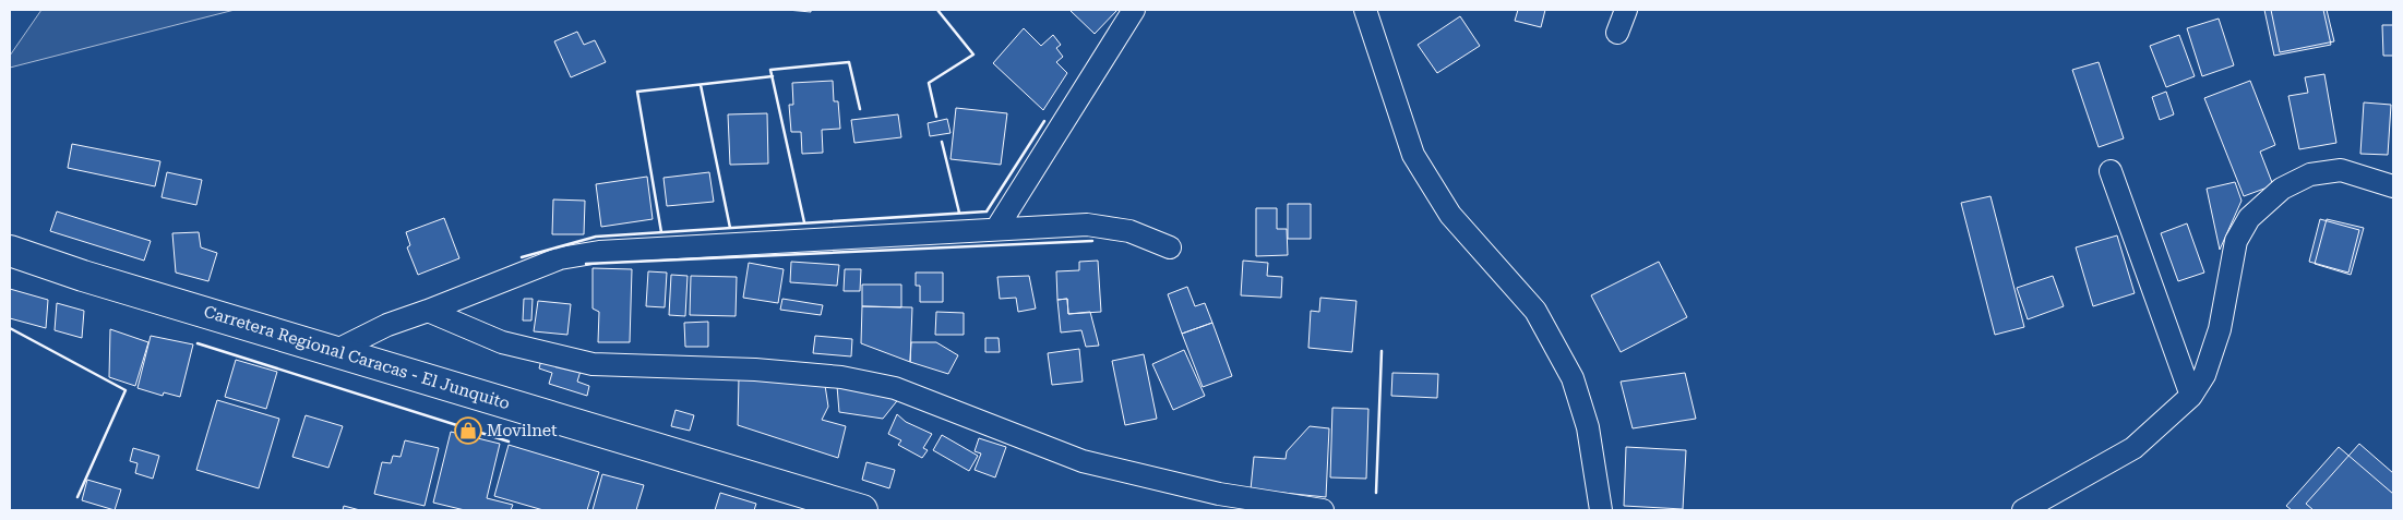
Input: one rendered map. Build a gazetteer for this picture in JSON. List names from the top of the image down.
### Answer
{
  "streets": {
    "main road": ["Carretera Regional Caracas - El Junquito"]
  },
  "places": {
    "shop": ["Movilnet"]
  }
}
